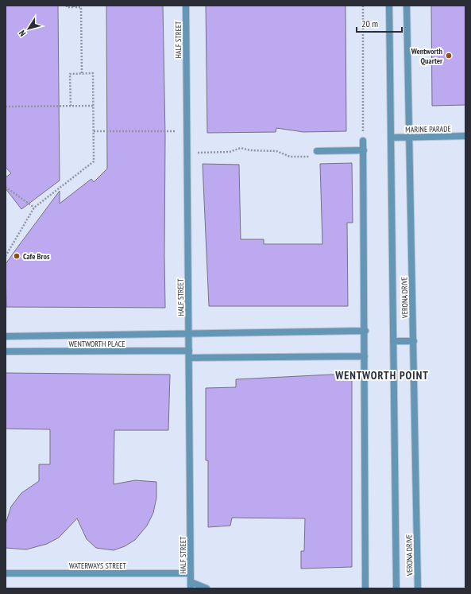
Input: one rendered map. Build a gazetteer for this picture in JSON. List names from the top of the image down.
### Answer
{
  "streets": {
    "street": [
      "HALF STREET",
      "MARINE PARADE",
      "VERONA DRIVE",
      "WENTWORTH PLACE",
      "WATERWAYS STREET"
    ]
  },
  "crossings": [
    ["HALF STREET", "WENTWORTH PLACE"],
    ["HALF STREET", "WATERWAYS STREET"],
    ["MARINE PARADE", "VERONA DRIVE"]
  ],
  "districts": ["WENTWORTH POINT"],
  "places": ["Wentworth Quarter", "Cafe Bros"],
  "scale_bar": "20 m",
  "north": "bottom left"
}
